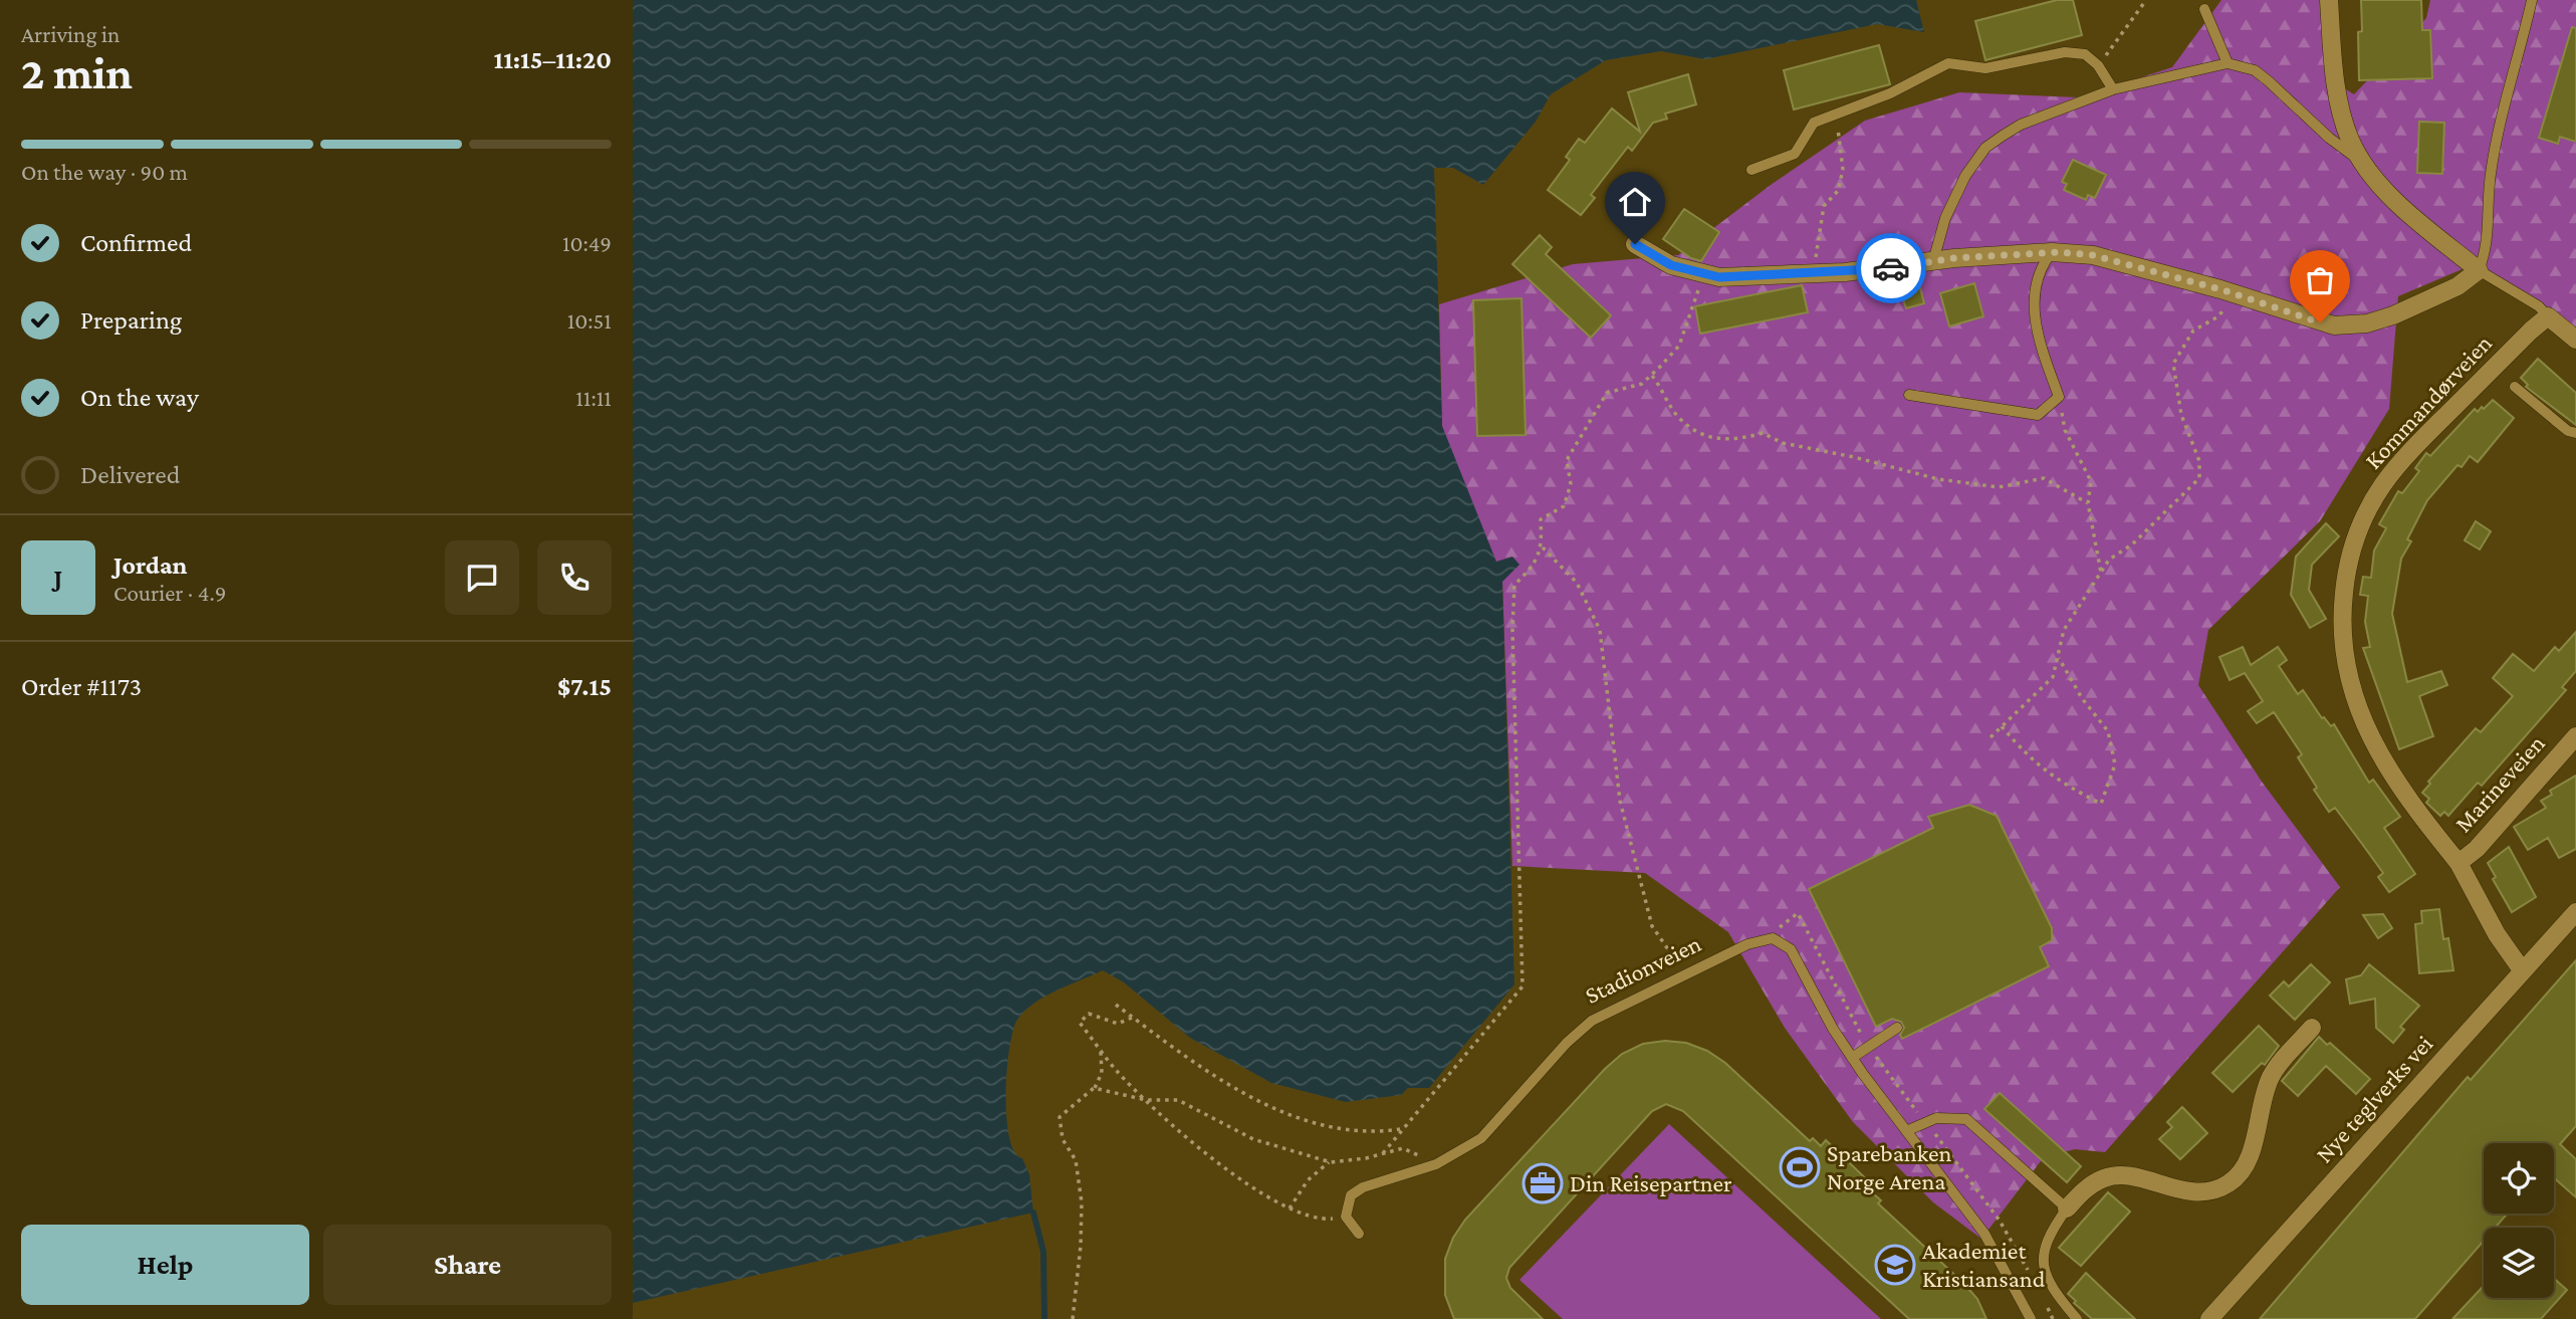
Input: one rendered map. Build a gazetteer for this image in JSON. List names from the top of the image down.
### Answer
{
  "streets": {
    "street": ["Kommandørveien", "Marineveien", "Nye teglverks vei"],
    "lane": ["Stadionveien"]
  },
  "crossings": [
    ["Kommandørveien", "Marineveien"],
    ["Marineveien", "Nye teglverks vei"]
  ],
  "places": {
    "sports": ["Sparebanken Norge Arena"],
    "office": ["Din Reisepartner"],
    "school or university": ["Akademiet Kristiansand"]
  },
  "page": {
    "heading": ["2 min", "Arriving in", "11:15–11:20"],
    "panel": [
      "Jordan",
      "Courier · 4.9",
      "Order #1173",
      "$7.15"
    ],
    "bar": "On the way · 90 m",
    "list": [
      ["Confirmed", "10:49"],
      ["Preparing", "10:51"],
      ["On the way", "11:11"],
      "Delivered"
    ],
    "round": "J",
    "buttons": ["Help", "Share"]
  }
}
